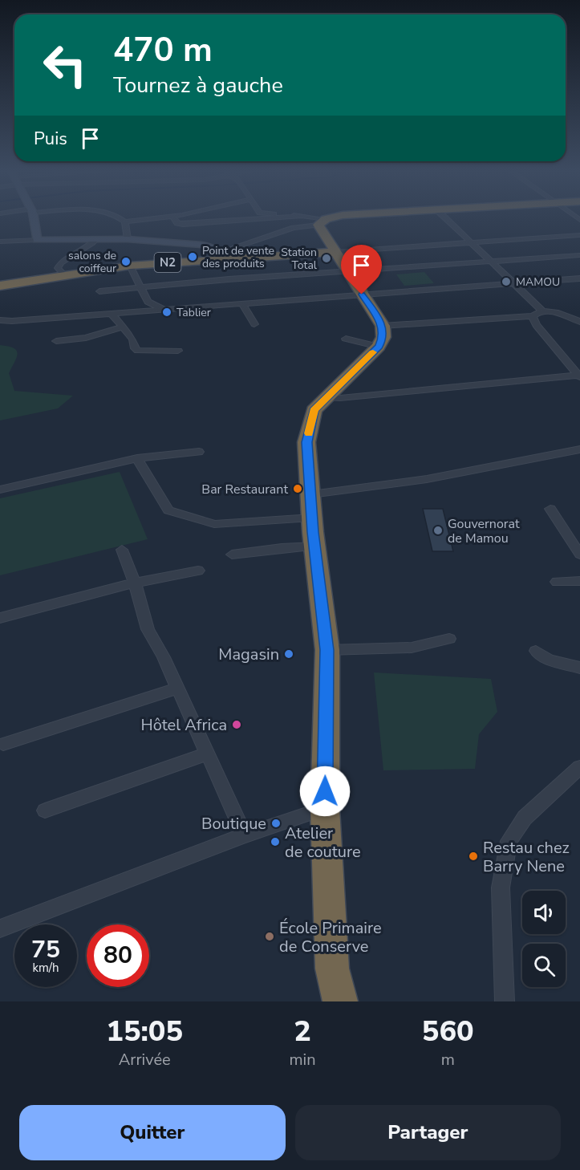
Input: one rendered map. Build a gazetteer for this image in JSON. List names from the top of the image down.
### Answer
{
  "streets": {
    "highway": ["N2"]
  },
  "places": [
    "Point de vente des produits",
    "Station Total",
    "salons de coiffeur",
    "MAMOU",
    "Tablier",
    "Bar Restaurant",
    "Gouvernorat de Mamou",
    "Magasin",
    "Hôtel Africa",
    "Boutique",
    "Atelier de couture",
    "Restau chez Barry Nene",
    "École Primaire de Conserve"
  ],
  "page": {
    "turn": ["470 m", "Tournez à gauche"],
    "then": "Puis",
    "speed": "75 km/h",
    "limit": "80",
    "eta": [
      "15:05",
      "Arrivée",
      "2",
      "min",
      "560",
      "m"
    ],
    "buttons": ["Quitter", "Partager"]
  }
}
